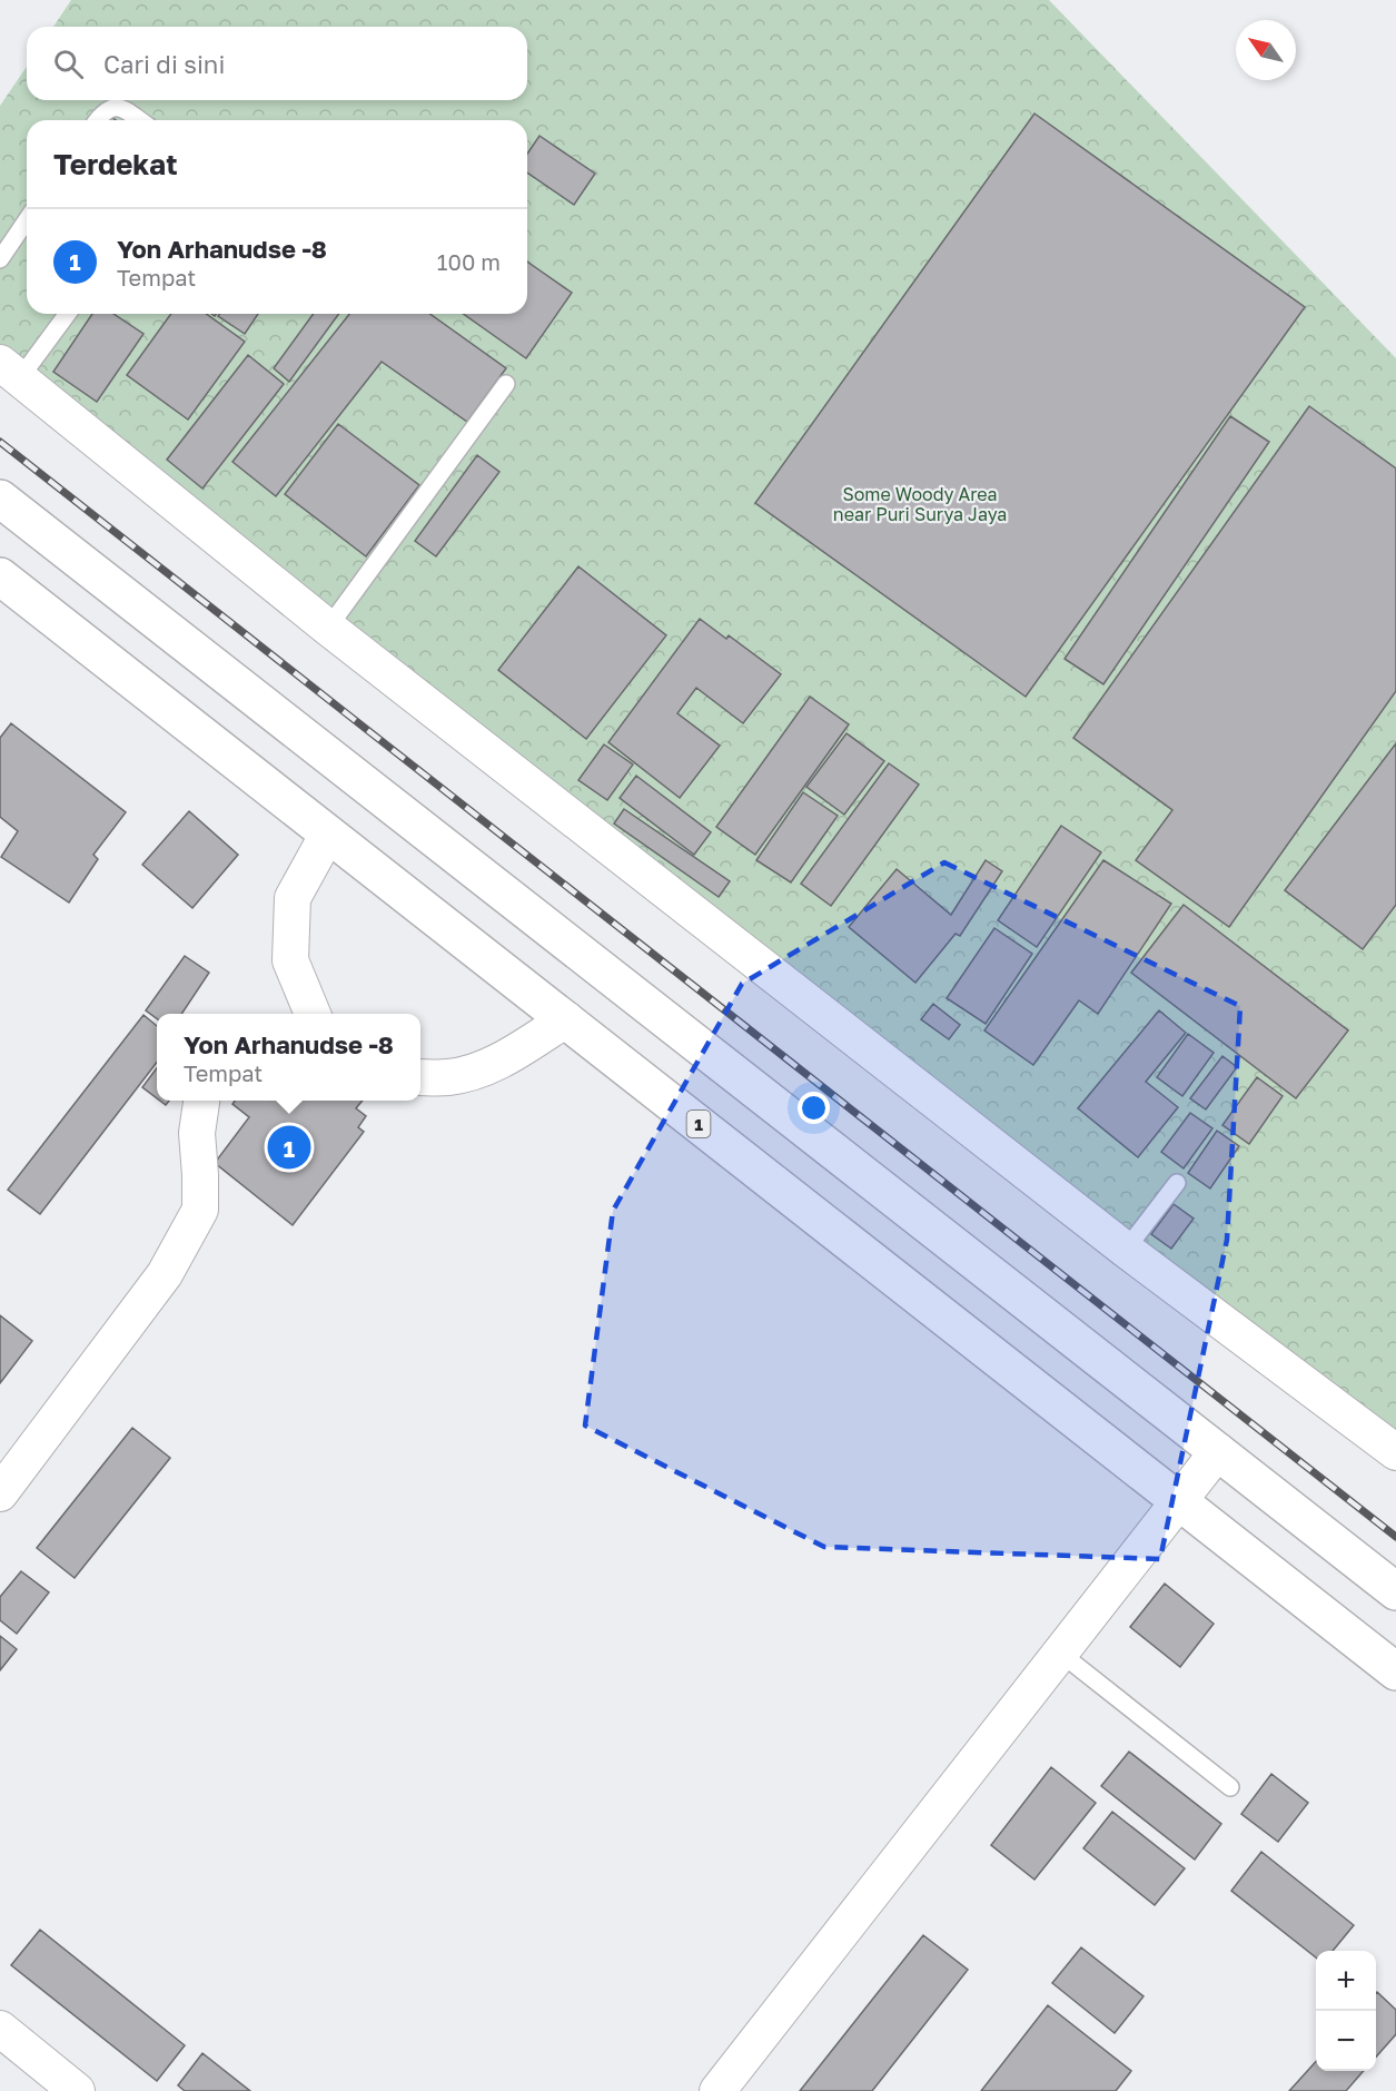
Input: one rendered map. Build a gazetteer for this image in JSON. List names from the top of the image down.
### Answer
{
  "streets": {
    "highway": ["1"]
  },
  "parks": ["Some Woody Area near Puri Surya Jaya"],
  "north": "top left",
  "page": {
    "search": "Cari di sini",
    "heading": "Terdekat",
    "list": [
      {
        "mark": "1",
        "name": "Yon Arhanudse -8",
        "note": "Tempat",
        "value": "100 m"
      }
    ],
    "popup": ["Yon Arhanudse -8", "Tempat"],
    "pins": "1",
    "map_buttons": ["+", "−"]
  }
}
